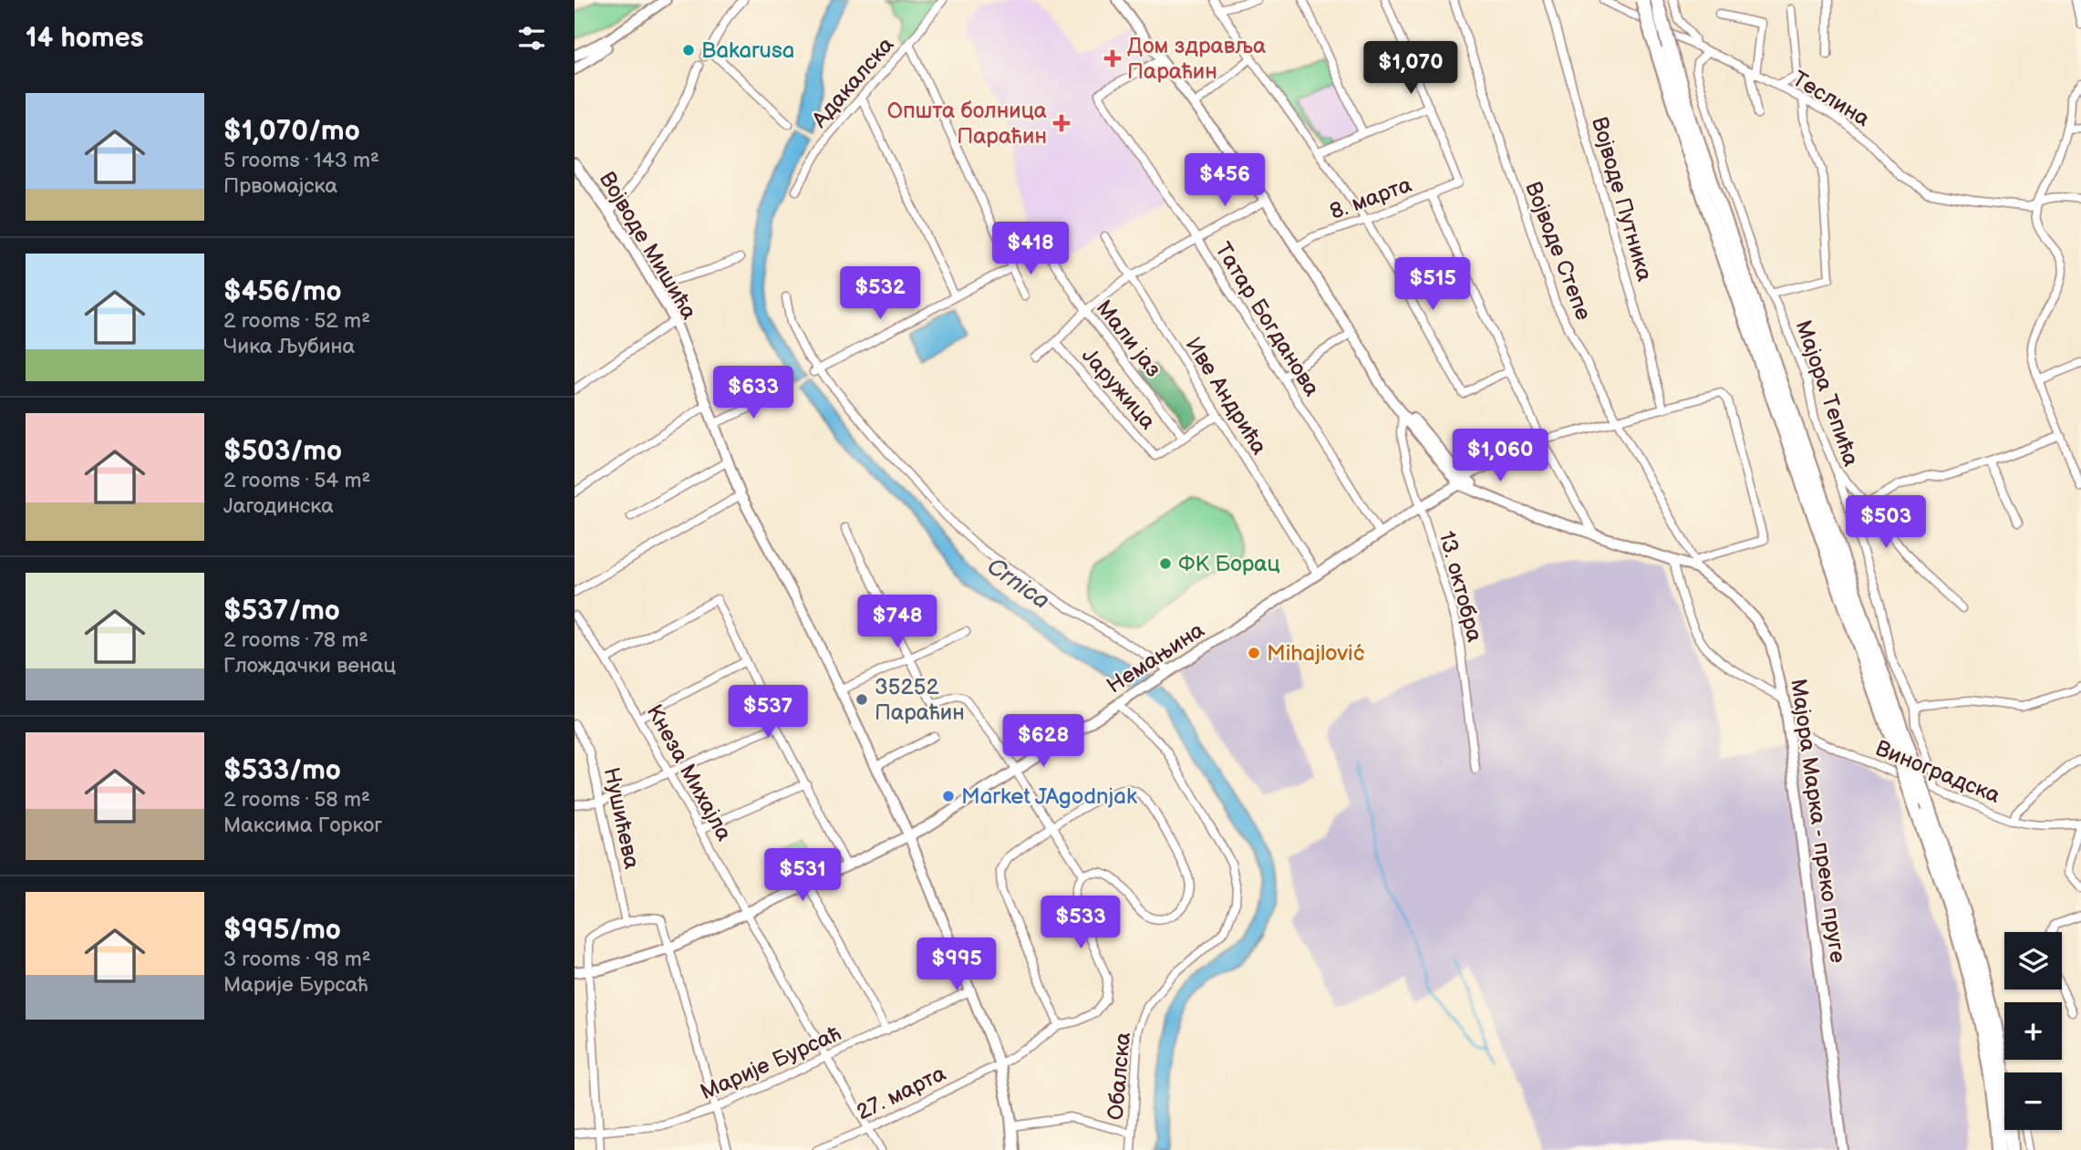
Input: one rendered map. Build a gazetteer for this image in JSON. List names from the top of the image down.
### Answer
{
  "streets": {
    "street": [
      "Адакалска",
      "Теслина",
      "8. марта",
      "Војводе Путника",
      "Војводе Мишића",
      "Војводе Степе",
      "Татар Богданова",
      "Мали јаз",
      "Јаружица",
      "Мајора Тепића",
      "Иве Андрића",
      "13. октобра",
      "Немањина",
      "Виноградска",
      "Кнеза Михајла",
      "Нушићева",
      "Мајора Марка - преко пруге",
      "Марије Бурсаћ",
      "Обалска",
      "27. марта"
    ]
  },
  "crossings": [
    ["Теслина", "Мајора Тепића"],
    ["Војводе Мишића", "Немањина"],
    ["Војводе Мишића", "Марије Бурсаћ"],
    ["Војводе Мишића", "27. марта"],
    ["Војводе Степе", "Мајора Марка - преко пруге"],
    ["Татар Богданова", "Немањина"],
    ["Мали јаз", "Јаружица"],
    ["Мајора Тепића", "Виноградска"],
    ["Иве Андрића", "Немањина"],
    ["13. октобра", "Немањина"],
    ["Немањина", "Кнеза Михајла"],
    ["Немањина", "Мајора Марка - преко пруге"],
    ["Немањина", "Обалска"],
    ["Виноградска", "Мајора Марка - преко пруге"],
    ["Кнеза Михајла", "Марије Бурсаћ"],
    ["Кнеза Михајла", "27. марта"]
  ],
  "water": ["Crnica"],
  "places": {
    "other": [
      "Bakarusa",
      "ФК Борац",
      "Mihajlović",
      "35252 Параћин",
      "Market JAgodnjak"
    ],
    "health": ["Дом здравља Параћин", "Општа болница Параћин"]
  },
  "page": {
    "heading": "14 homes",
    "price": [
      "$1,070",
      "$456",
      "$418",
      "$515",
      "$532",
      "$633",
      "$1,060",
      "$503",
      "$748",
      "$537",
      "$628",
      "$531",
      "$533",
      "$995"
    ],
    "list": [
      {
        "name": "$1,070/mo",
        "note": "5 rooms · 143 m² · Првомајска"
      },
      {
        "name": "$456/mo",
        "note": "2 rooms · 52 m² · Чика Љубина"
      },
      {
        "name": "$503/mo",
        "note": "2 rooms · 54 m² · Јагодинска"
      },
      {
        "name": "$537/mo",
        "note": "2 rooms · 78 m² · Глождачки венац"
      },
      {
        "name": "$533/mo",
        "note": "2 rooms · 58 m² · Максима Горког"
      },
      {
        "name": "$995/mo",
        "note": "3 rooms · 98 m² · Марије Бурсаћ"
      }
    ],
    "map_buttons": ["+", "−"]
  }
}
